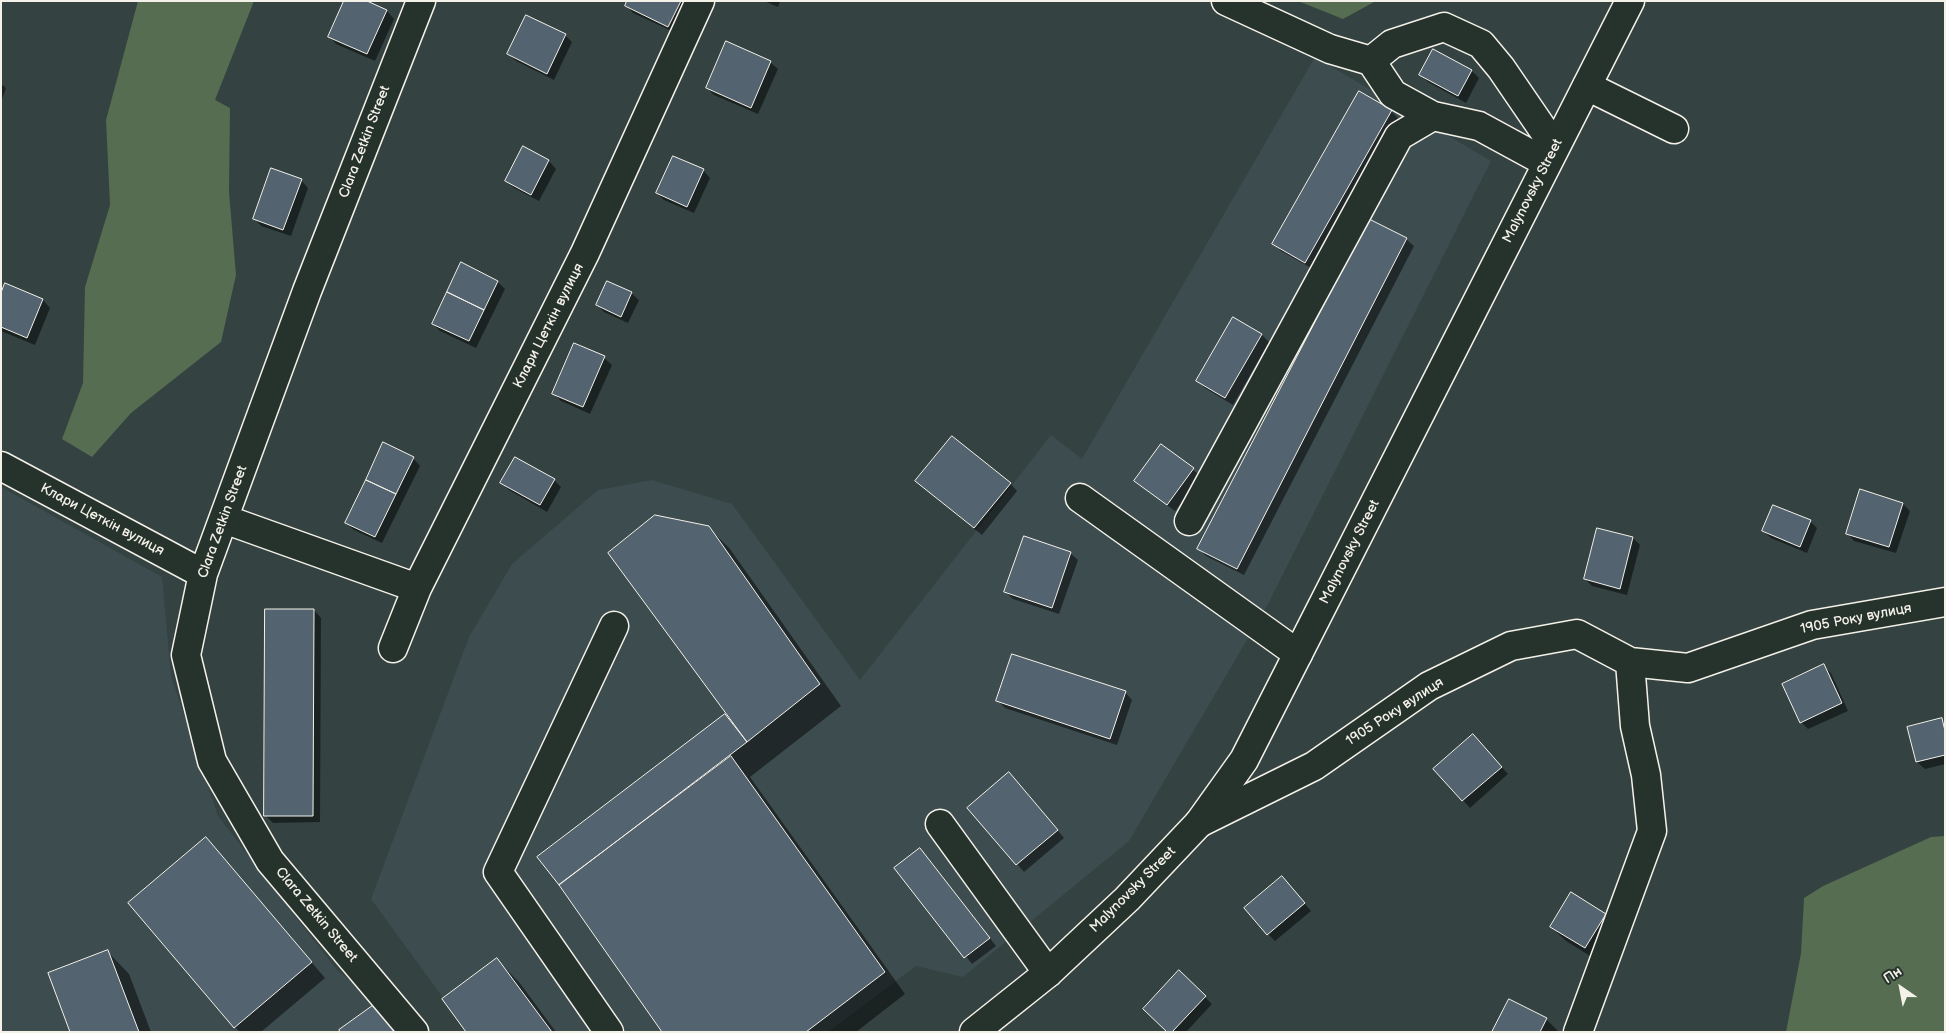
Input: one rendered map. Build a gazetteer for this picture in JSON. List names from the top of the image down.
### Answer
{
  "streets": {
    "street": [
      "Clara Zetkin Street",
      "Malynovsky Street",
      "Клари Цеткін вулиця",
      "1905 Року вулиця"
    ]
  },
  "crossings": [
    ["Clara Zetkin Street", "Клари Цеткін вулиця"],
    ["Malynovsky Street", "1905 Року вулиця"]
  ],
  "north": "top left"
}
